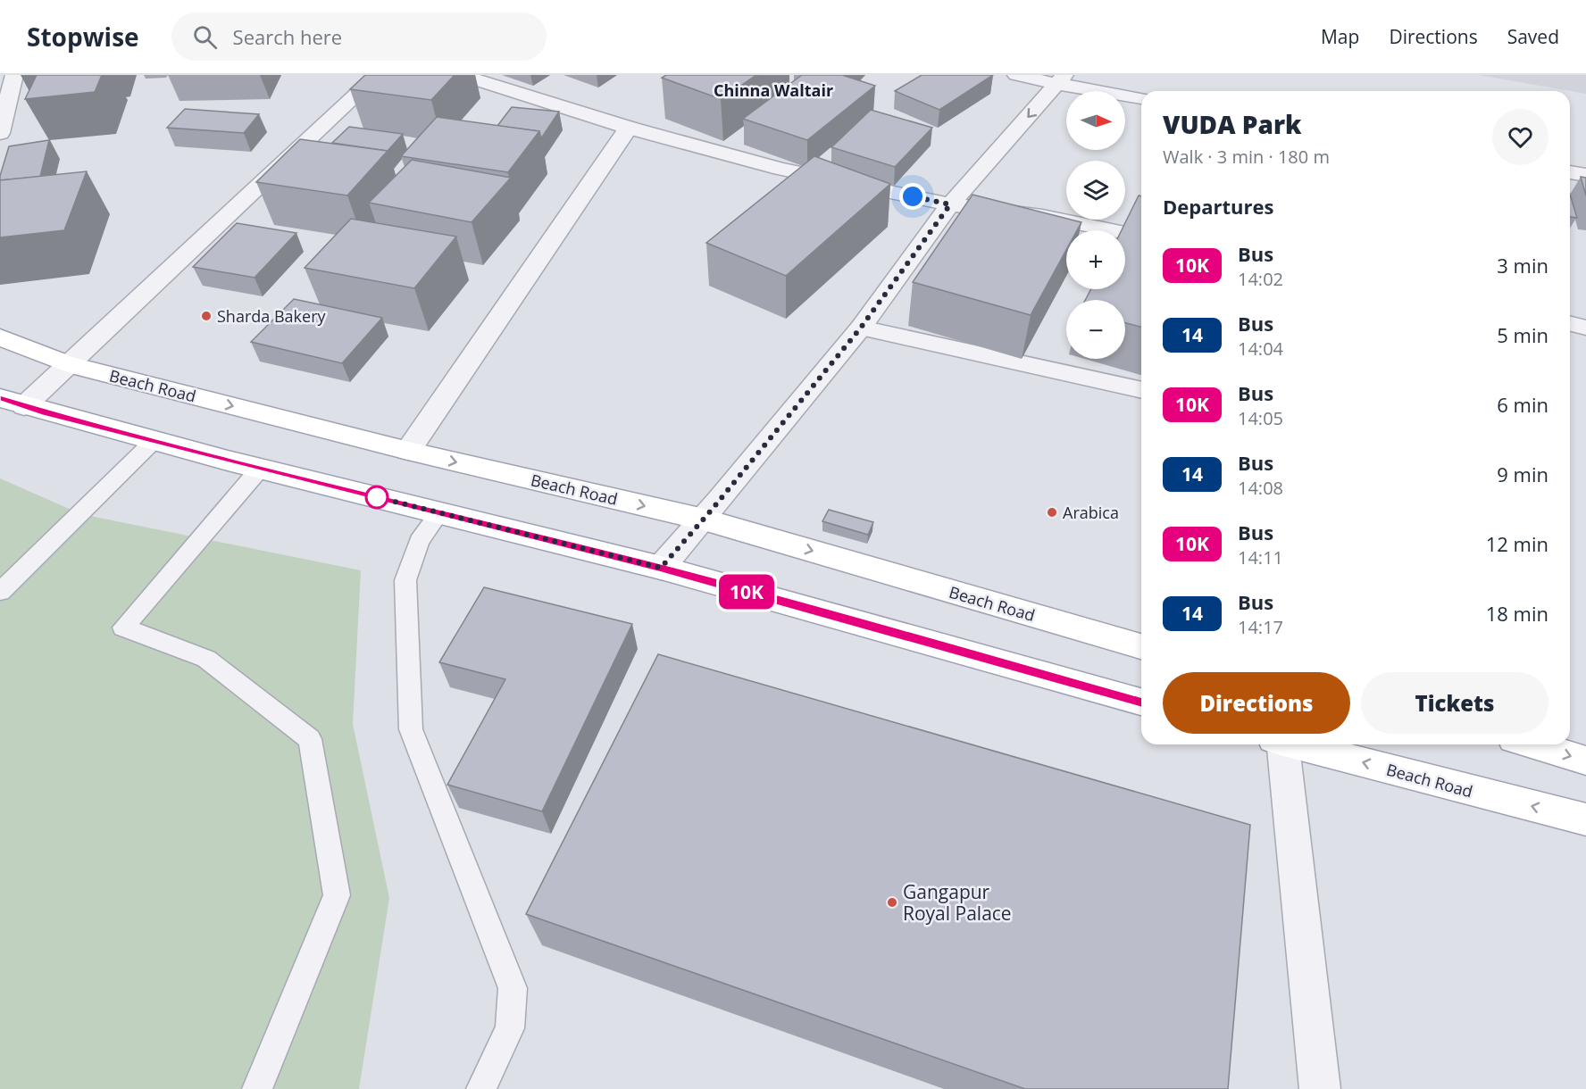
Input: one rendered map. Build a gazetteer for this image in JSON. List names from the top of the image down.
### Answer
{
  "streets": {
    "main road": ["Beach Road"]
  },
  "districts": ["Chinna Waltair"],
  "places": ["Sharda Bakery", "Arabica", "Gangapur Royal Palace"],
  "lines": ["bus line 10K"],
  "north": "right",
  "page": {
    "header": "Stopwise",
    "search": "Search here",
    "nav": ["Map", "Directions", "Saved"],
    "on_map": "10K",
    "map_buttons": ["+", "−"],
    "heading": [
      ["VUDA Park", "Walk · 3 min · 180 m"],
      "Departures"
    ],
    "list": [
      {
        "mark": "10K",
        "name": "Bus",
        "note": "14:02",
        "value": "3 min"
      },
      {
        "mark": "14",
        "name": "Bus",
        "note": "14:04",
        "value": "5 min"
      },
      {
        "mark": "10K",
        "name": "Bus",
        "note": "14:05",
        "value": "6 min"
      },
      {
        "mark": "14",
        "name": "Bus",
        "note": "14:08",
        "value": "9 min"
      },
      {
        "mark": "10K",
        "name": "Bus",
        "note": "14:11",
        "value": "12 min"
      },
      {
        "mark": "14",
        "name": "Bus",
        "note": "14:17",
        "value": "18 min"
      }
    ],
    "buttons": ["Directions", "Tickets"]
  }
}
